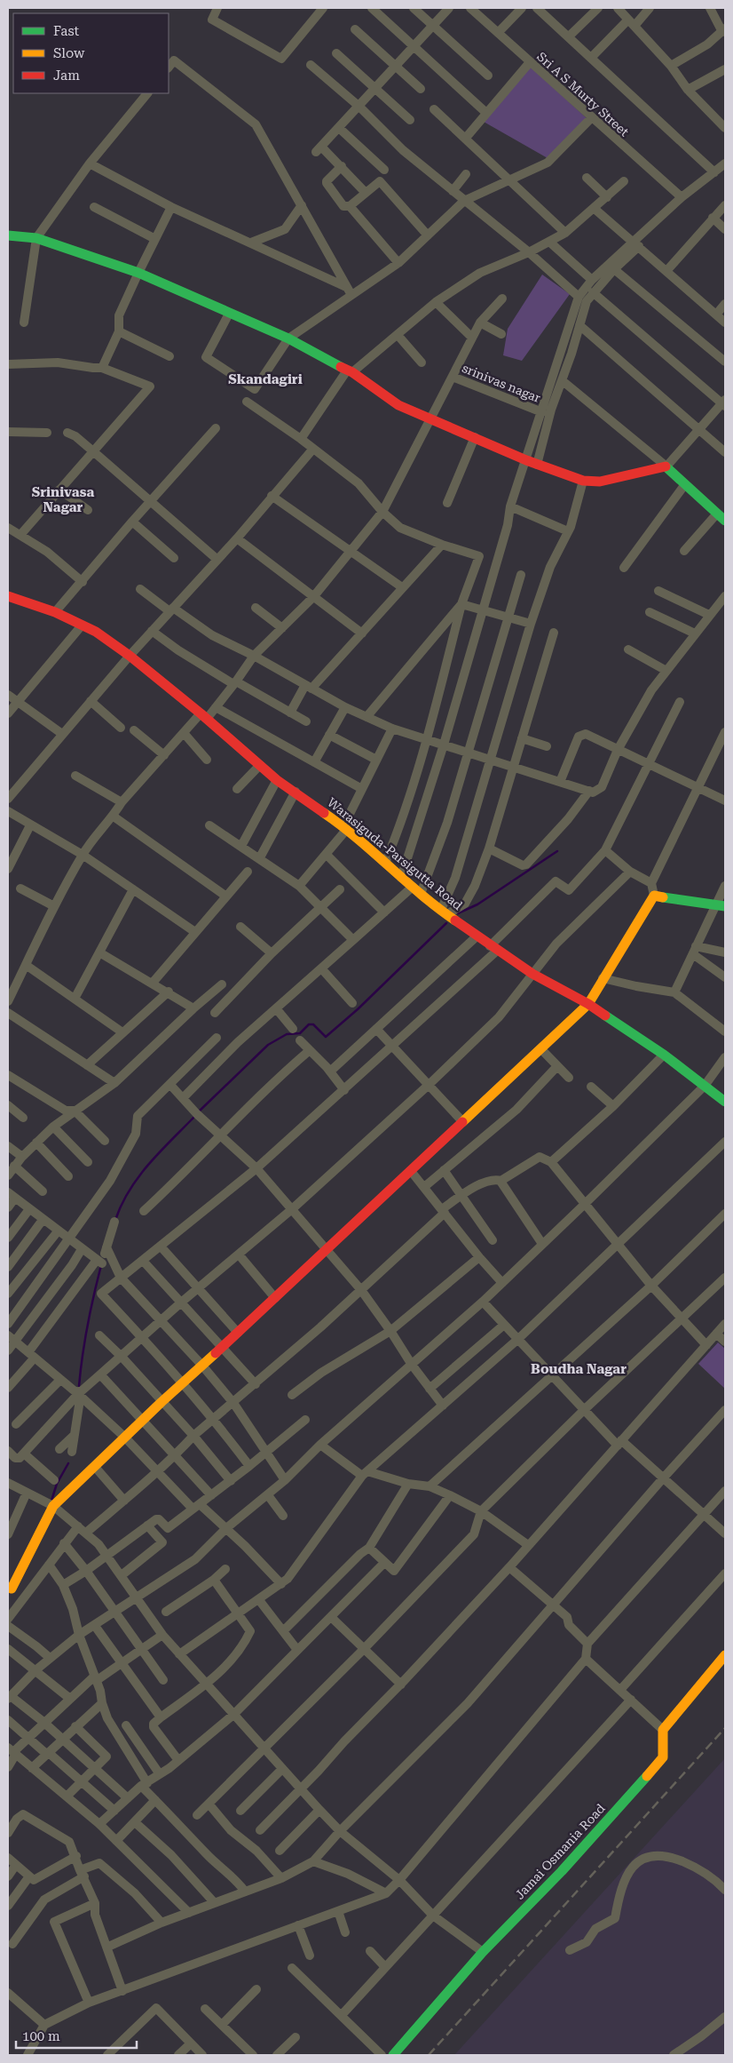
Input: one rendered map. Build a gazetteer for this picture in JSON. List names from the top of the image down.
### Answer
{
  "streets": {
    "street": [
      "Sri A S Murty Street",
      "srinivas nagar",
      "Warasiguda-Parsigutta Road",
      "Jamai Osmania Road"
    ]
  },
  "districts": ["Skandagiri", "Srinivasa Nagar", "Boudha Nagar"],
  "legend": ["Fast", "Slow", "Jam"],
  "scale_bar": "100 m"
}
